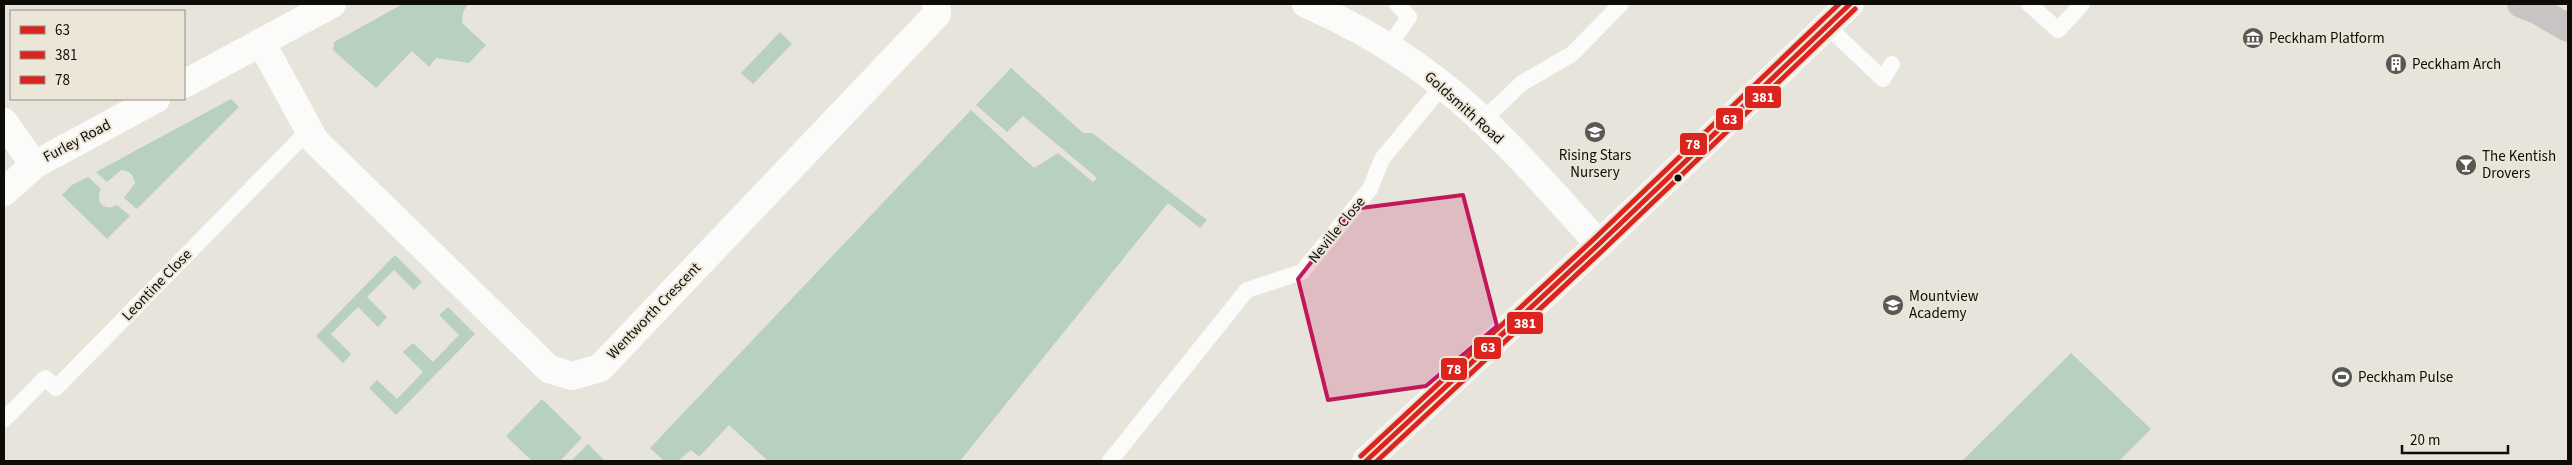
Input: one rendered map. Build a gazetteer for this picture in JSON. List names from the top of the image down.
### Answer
{
  "streets": {
    "street": ["Goldsmith Road", "Furley Road", "Wentworth Crescent"],
    "lane": ["Neville Close", "Leontine Close"]
  },
  "crossings": [
    ["Goldsmith Road", "Neville Close"],
    ["Leontine Close", "Wentworth Crescent"]
  ],
  "places": {
    "museum": ["Peckham Platform"],
    "building": ["Peckham Arch"],
    "school or university": ["Rising Stars Nursery", "Mountview Academy"],
    "bar": ["The Kentish Drovers"],
    "sports": ["Peckham Pulse"]
  },
  "lines": ["transit line 63", "transit line 78", "transit line 381"],
  "legend": ["63", "381", "78"],
  "scale_bar": "20 m"
}
